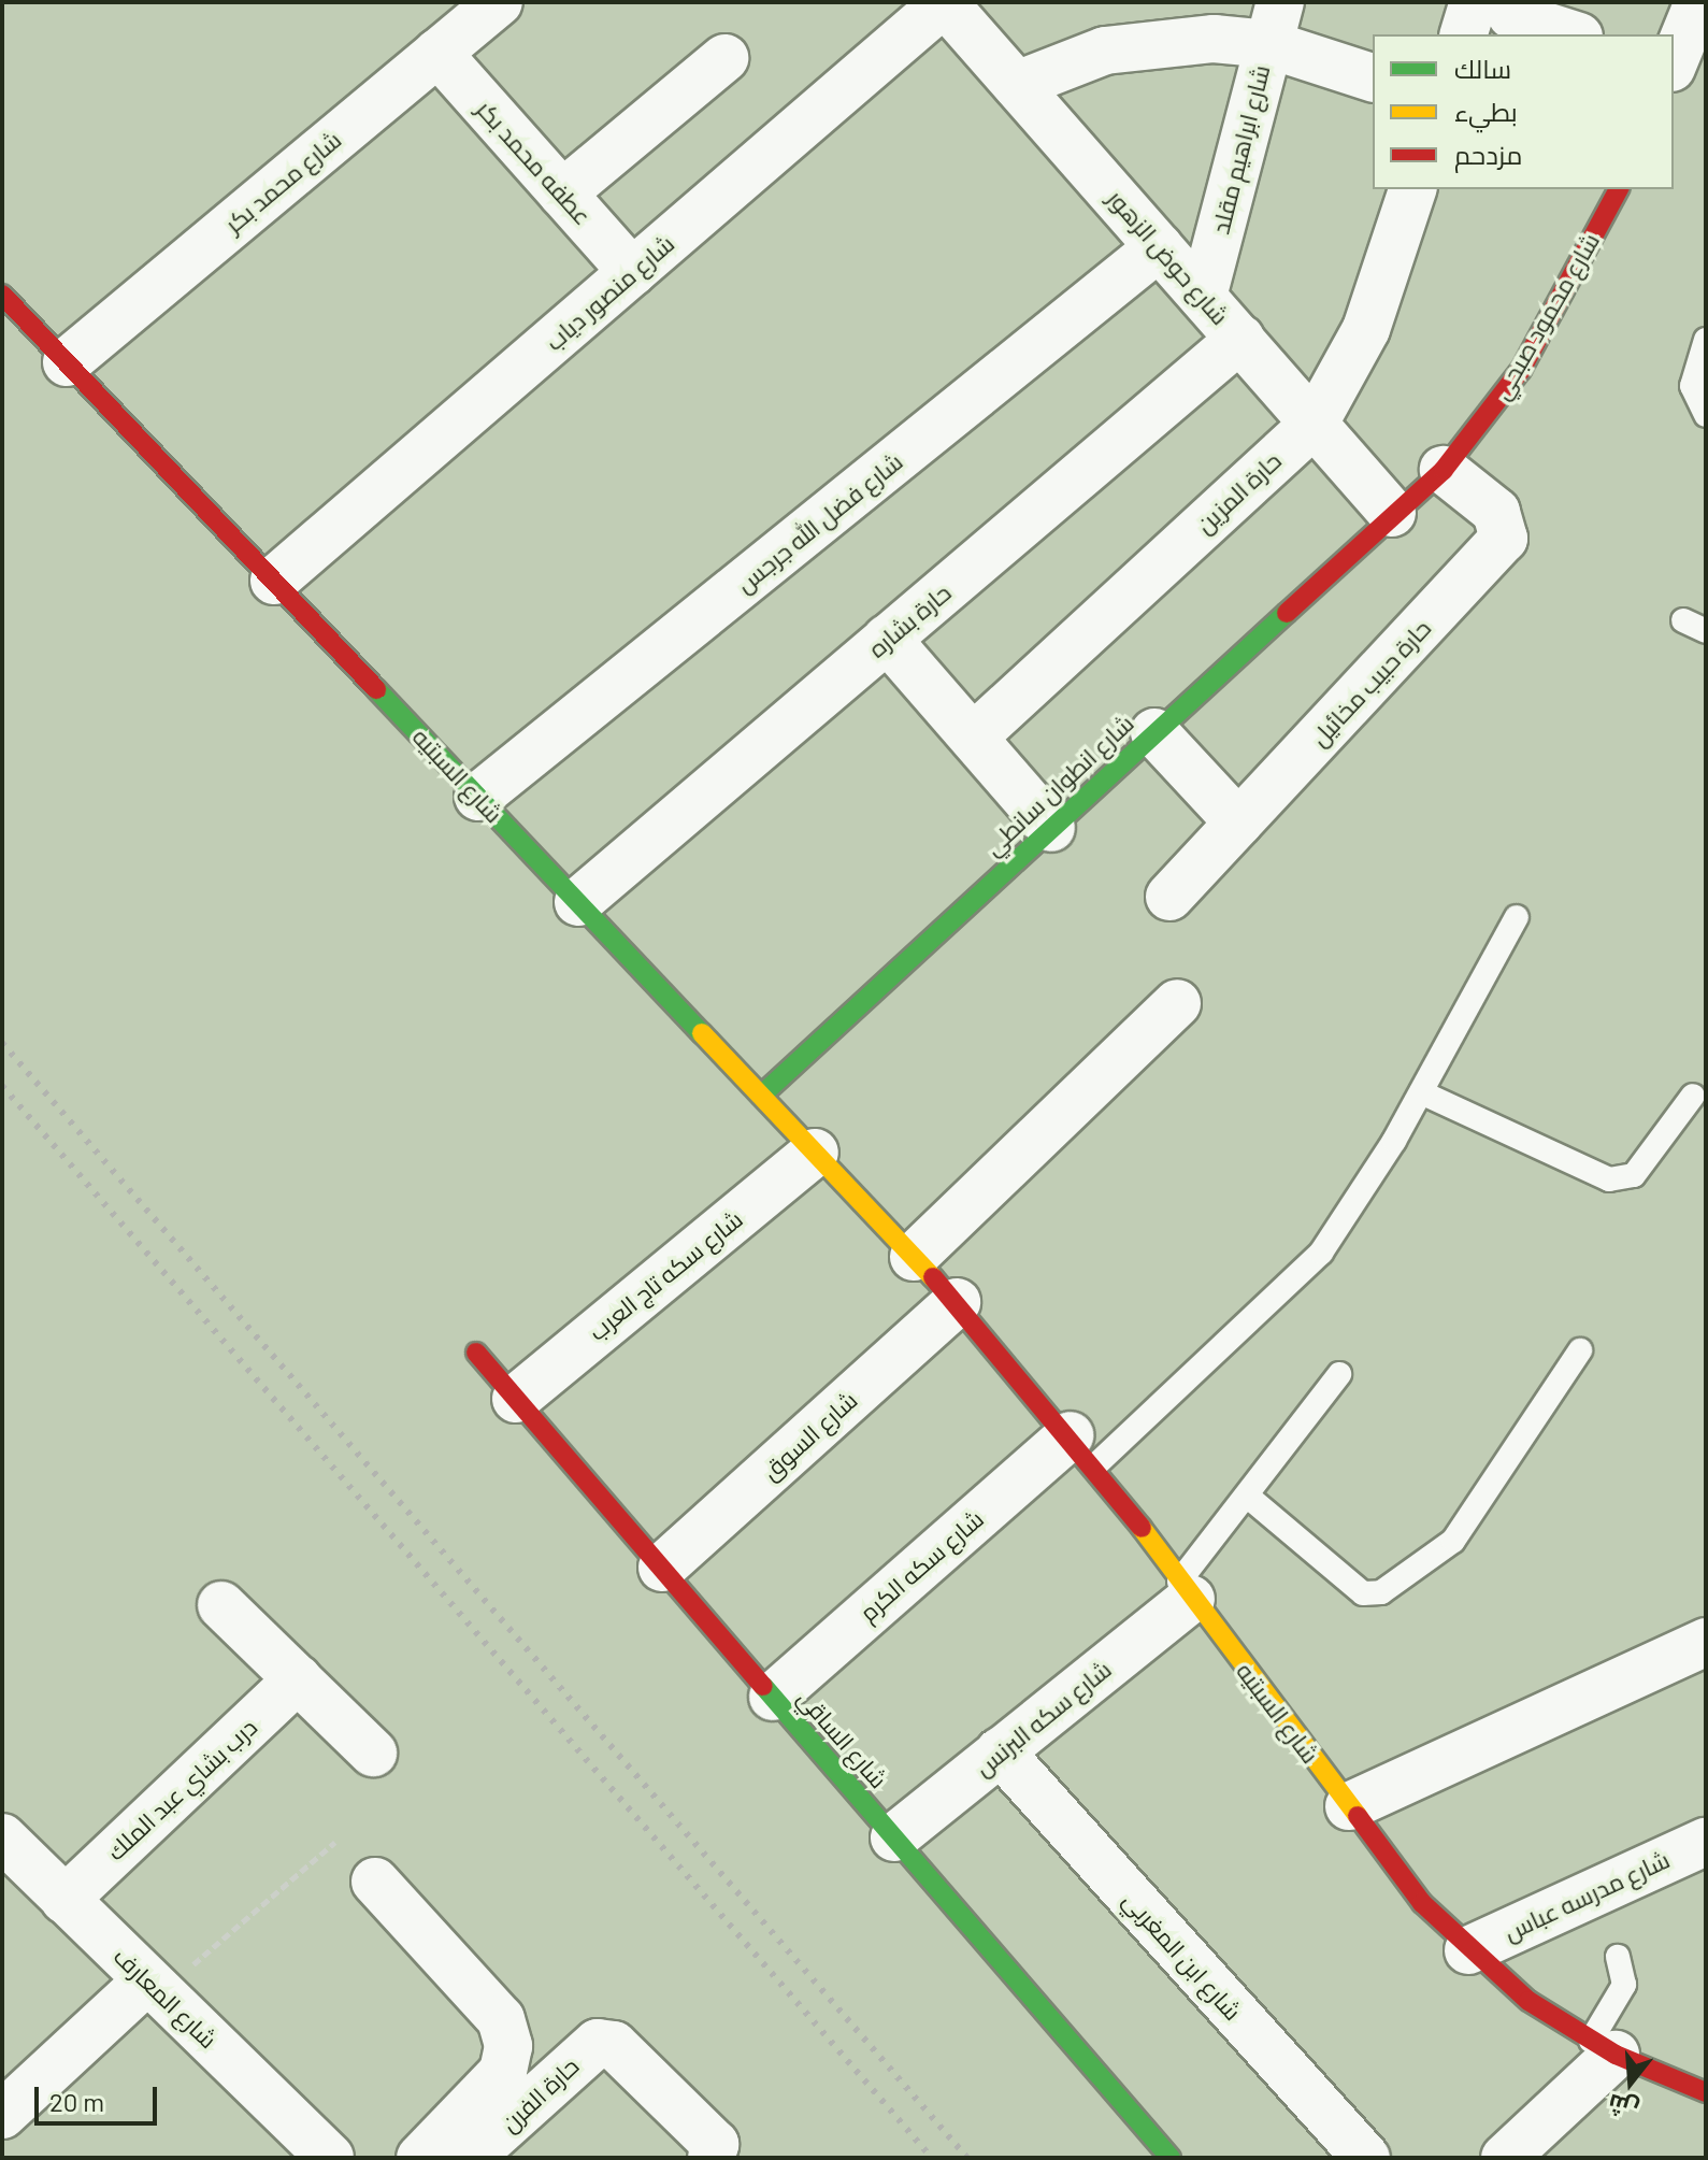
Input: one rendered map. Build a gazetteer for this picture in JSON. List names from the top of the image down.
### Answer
{
  "streets": {
    "street": [
      "شارع ابراهيم مقلد",
      "عطفه محمد بكر",
      "شارع محمد بكر",
      "شارع حوض الزهور",
      "شارع منصور دياب",
      "شارع محمود صبحي",
      "حارة المزين",
      "شارع فضل الله جرجس",
      "حارة بشاره",
      "حارة حبيب مخائيل",
      "شارع السبتيه",
      "شارع انطوان سانطي",
      "شارع سكه تاج العرب",
      "شارع السوق",
      "شارع سكه الكرم",
      "شارع سكه البرنس",
      "شارع الساقي",
      "درب بشاي عبد الملك",
      "شارع مدرسه عباس",
      "شارع ابن المغربي",
      "شارع المعارف",
      "حارة الفرن"
    ]
  },
  "crossings": [
    ["شارع ابراهيم مقلد", "شارع حوض الزهور"],
    ["عطفه محمد بكر", "شارع محمد بكر"],
    ["عطفه محمد بكر", "شارع منصور دياب"],
    ["شارع محمد بكر", "شارع السبتيه"],
    ["شارع حوض الزهور", "شارع منصور دياب"],
    ["شارع حوض الزهور", "شارع محمود صبحي"],
    ["شارع حوض الزهور", "حارة المزين"],
    ["شارع حوض الزهور", "شارع فضل الله جرجس"],
    ["شارع حوض الزهور", "حارة بشاره"],
    ["شارع حوض الزهور", "شارع انطوان سانطي"],
    ["شارع منصور دياب", "شارع السبتيه"],
    ["شارع محمود صبحي", "حارة حبيب مخائيل"],
    ["شارع محمود صبحي", "شارع انطوان سانطي"],
    ["شارع فضل الله جرجس", "شارع السبتيه"],
    ["حارة بشاره", "شارع السبتيه"],
    ["شارع السبتيه", "شارع انطوان سانطي"],
    ["شارع السبتيه", "شارع سكه تاج العرب"],
    ["شارع السبتيه", "شارع السوق"],
    ["شارع السبتيه", "شارع سكه الكرم"],
    ["شارع السبتيه", "شارع سكه البرنس"],
    ["شارع السبتيه", "شارع مدرسه عباس"],
    ["شارع سكه تاج العرب", "شارع الساقي"],
    ["شارع السوق", "شارع الساقي"],
    ["شارع سكه الكرم", "شارع الساقي"],
    ["شارع سكه البرنس", "شارع الساقي"],
    ["شارع سكه البرنس", "شارع ابن المغربي"],
    ["درب بشاي عبد الملك", "شارع المعارف"]
  ],
  "legend": ["سالك", "بطيء", "مزدحم"],
  "scale_bar": "20 m",
  "north": "bottom"
}
